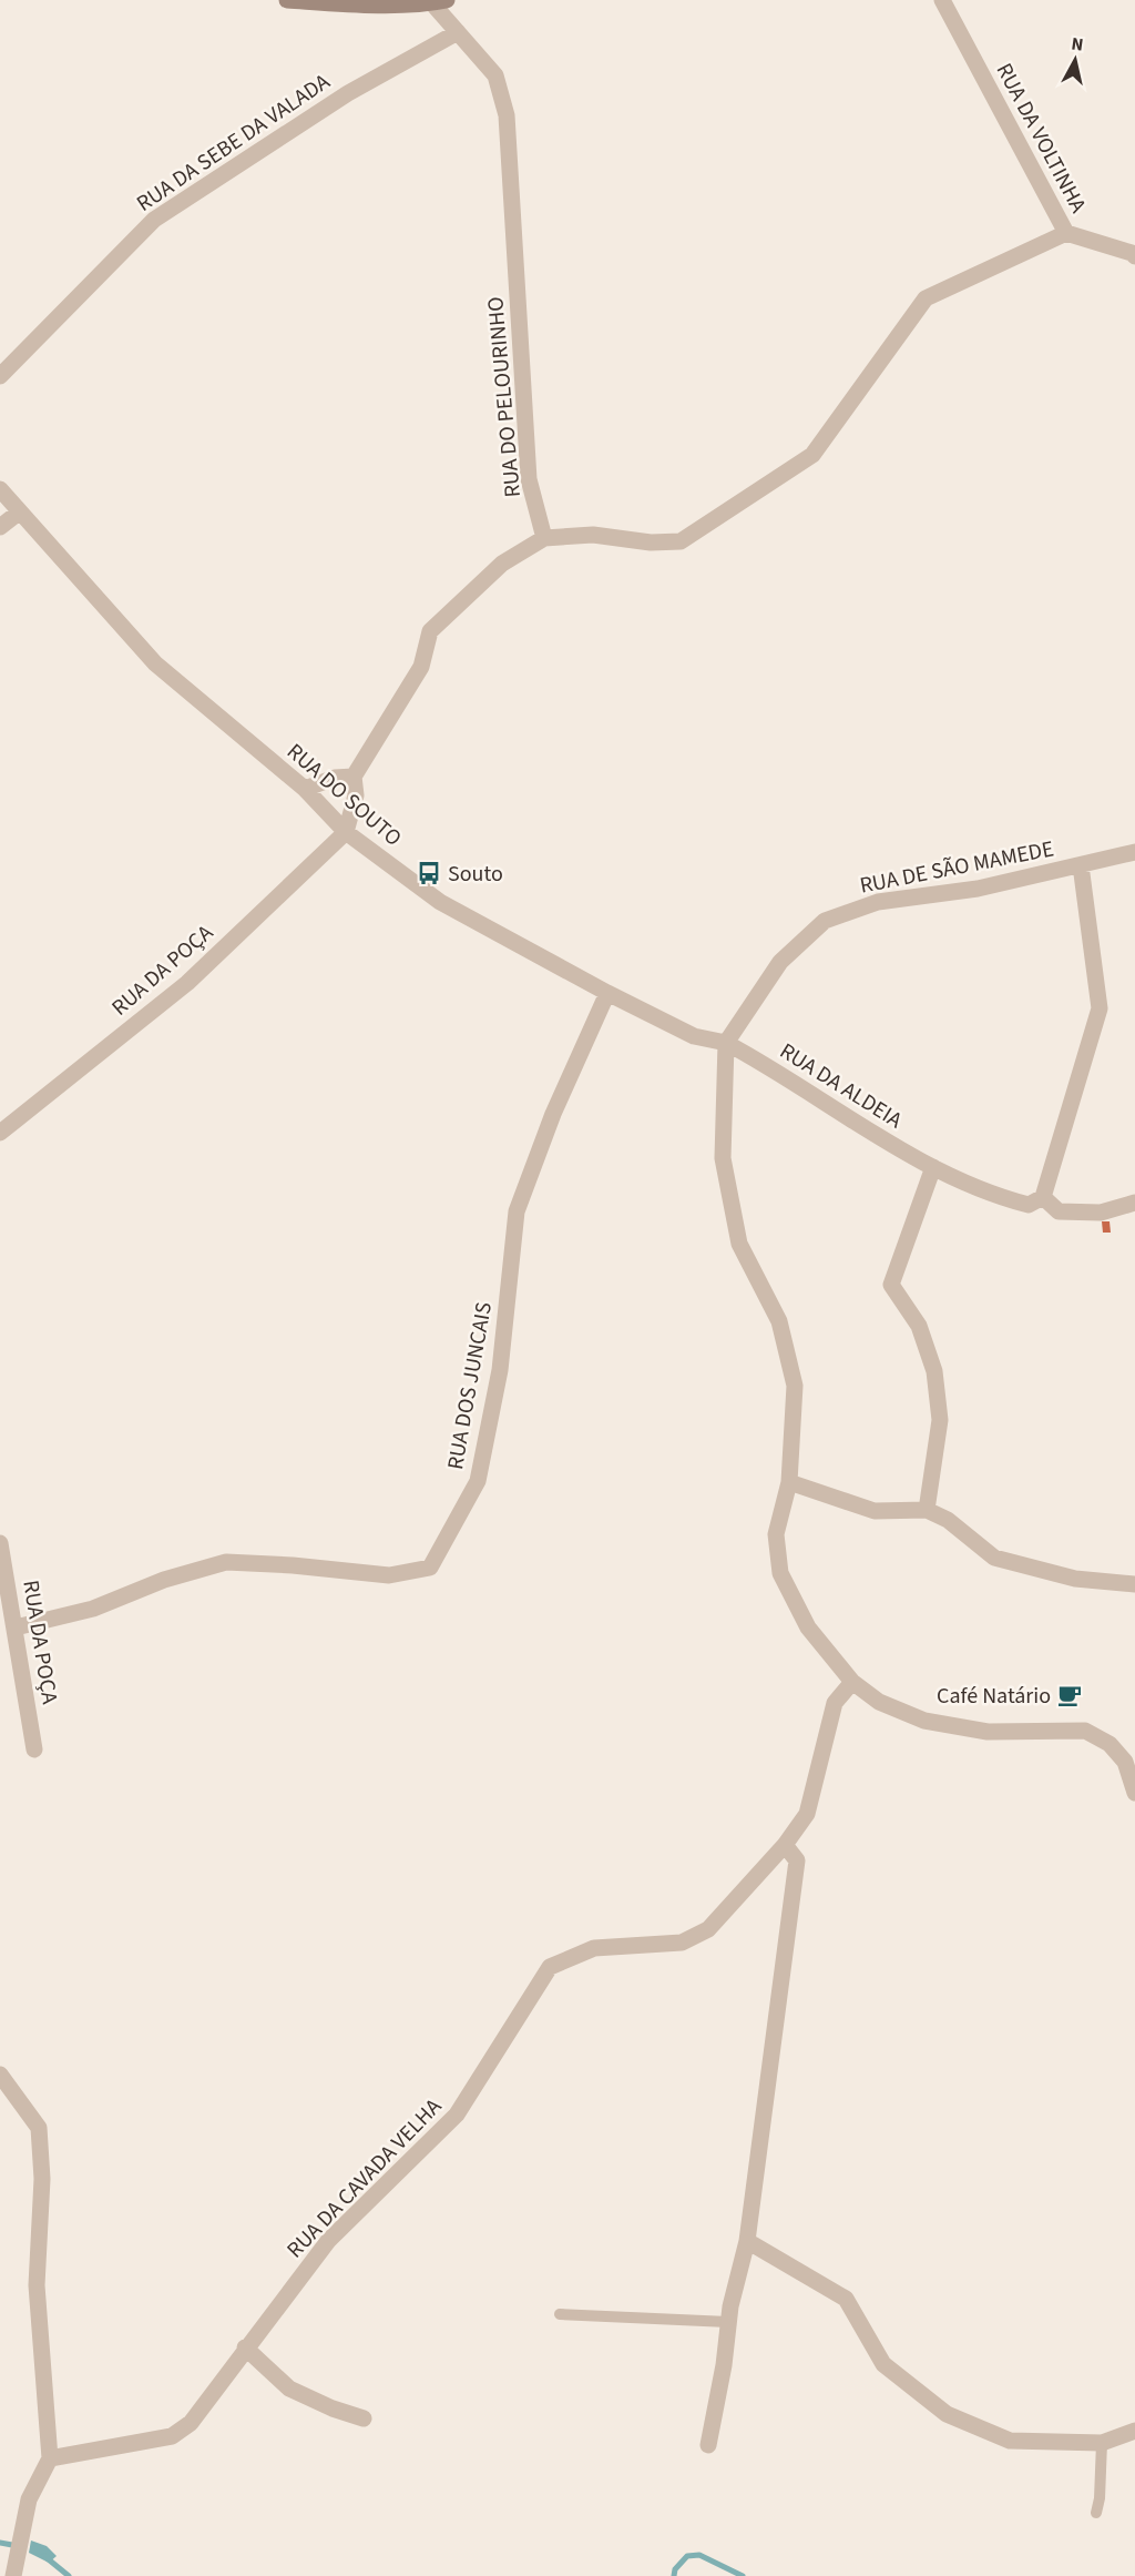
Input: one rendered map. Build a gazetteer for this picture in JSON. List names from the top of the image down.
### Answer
{
  "streets": {
    "street": [
      "RUA DA VOLTINHA",
      "RUA DA SEBE DA VALADA",
      "RUA DO PELOURINHO",
      "RUA DO SOUTO",
      "RUA DE SÃO MAMEDE",
      "RUA DA POÇA",
      "RUA DA ALDEIA",
      "RUA DOS JUNCAIS",
      "RUA DA CAVADA VELHA"
    ]
  },
  "crossings": [
    ["RUA DA SEBE DA VALADA", "RUA DO PELOURINHO"],
    ["RUA DO SOUTO", "RUA DE SÃO MAMEDE"],
    ["RUA DO SOUTO", "RUA DA POÇA"],
    ["RUA DO SOUTO", "RUA DA ALDEIA"],
    ["RUA DO SOUTO", "RUA DOS JUNCAIS"],
    ["RUA DE SÃO MAMEDE", "RUA DA ALDEIA"],
    ["RUA DA POÇA", "RUA DOS JUNCAIS"]
  ],
  "places": {
    "bus stop": ["Souto"],
    "cafe": ["Café Natário"]
  },
  "north": "top"
}
